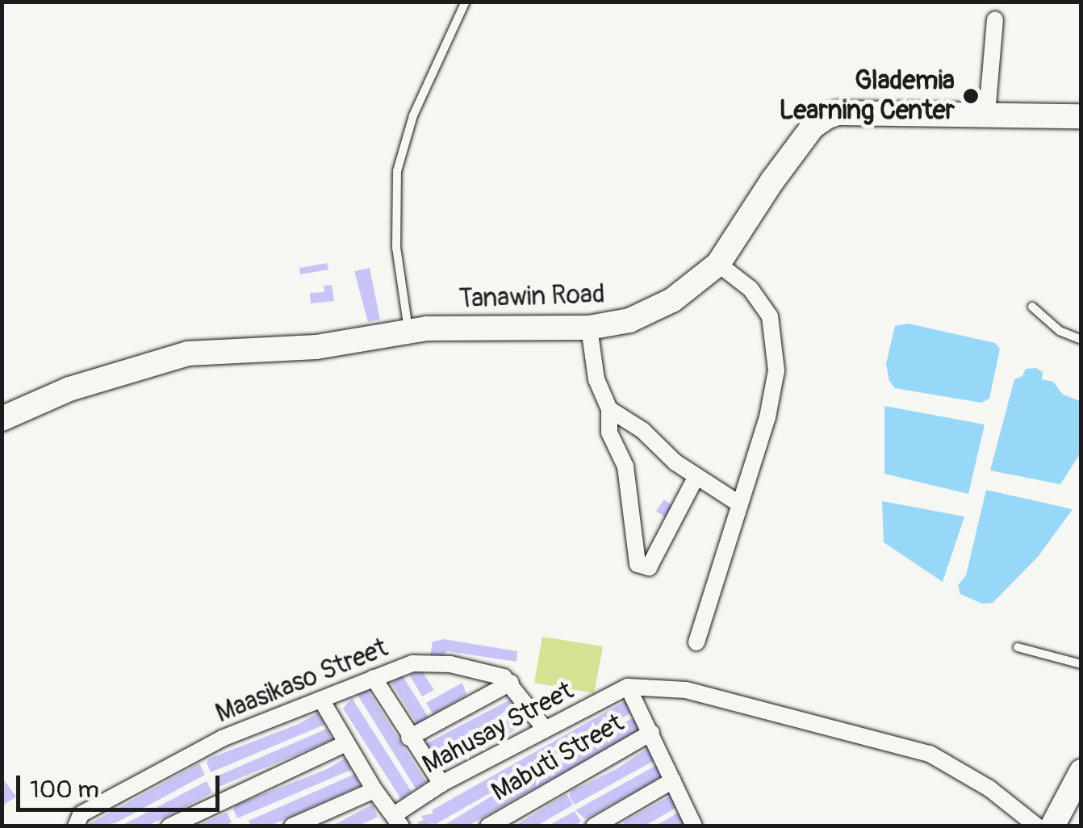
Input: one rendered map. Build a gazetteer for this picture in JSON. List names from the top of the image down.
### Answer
{
  "streets": {
    "street": [
      "Tanawin Road",
      "Maasikaso Street",
      "Mahusay Street",
      "Mabuti Street"
    ]
  },
  "places": ["Glademia Learning Center"],
  "scale_bar": "100 m"
}
